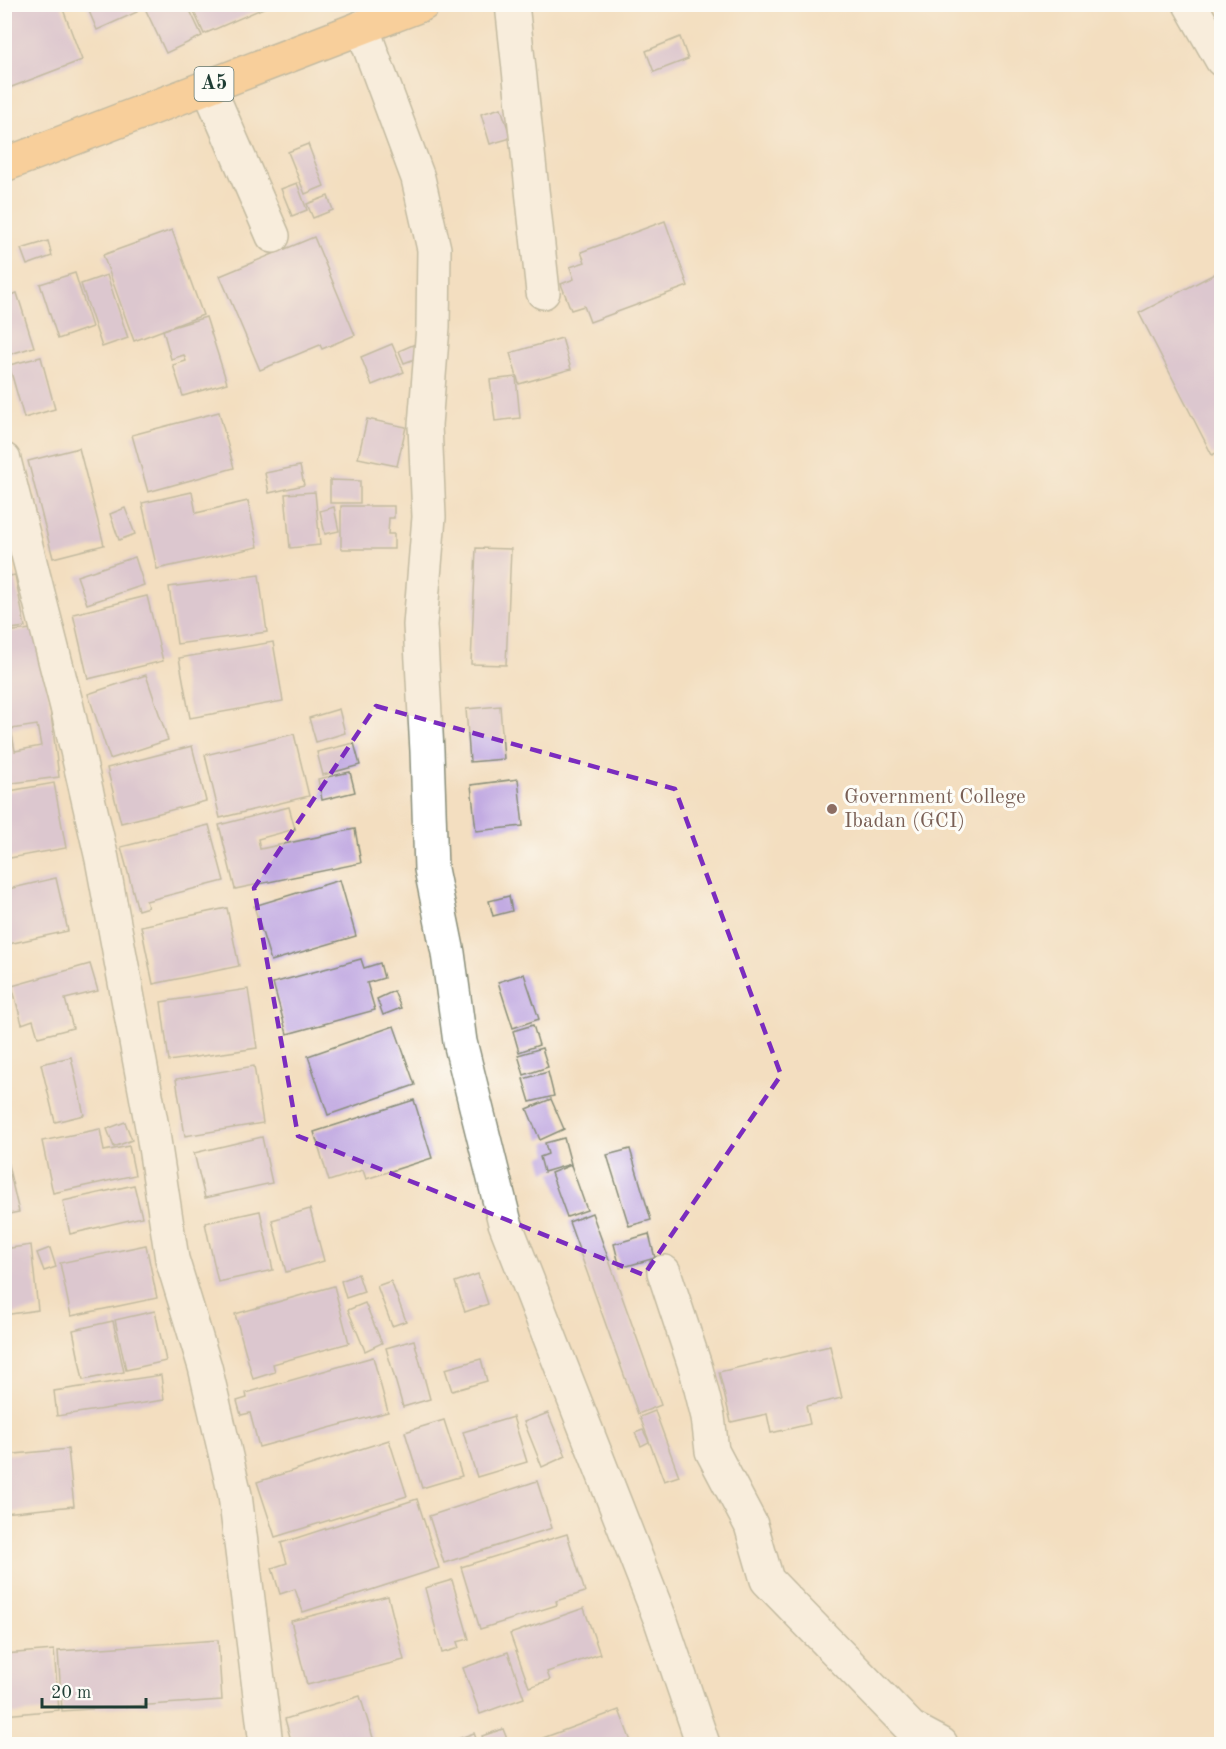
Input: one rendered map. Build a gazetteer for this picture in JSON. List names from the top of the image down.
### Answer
{
  "streets": {
    "highway": ["A5"]
  },
  "places": ["Government College Ibadan (GCI)"],
  "scale_bar": "20 m"
}
